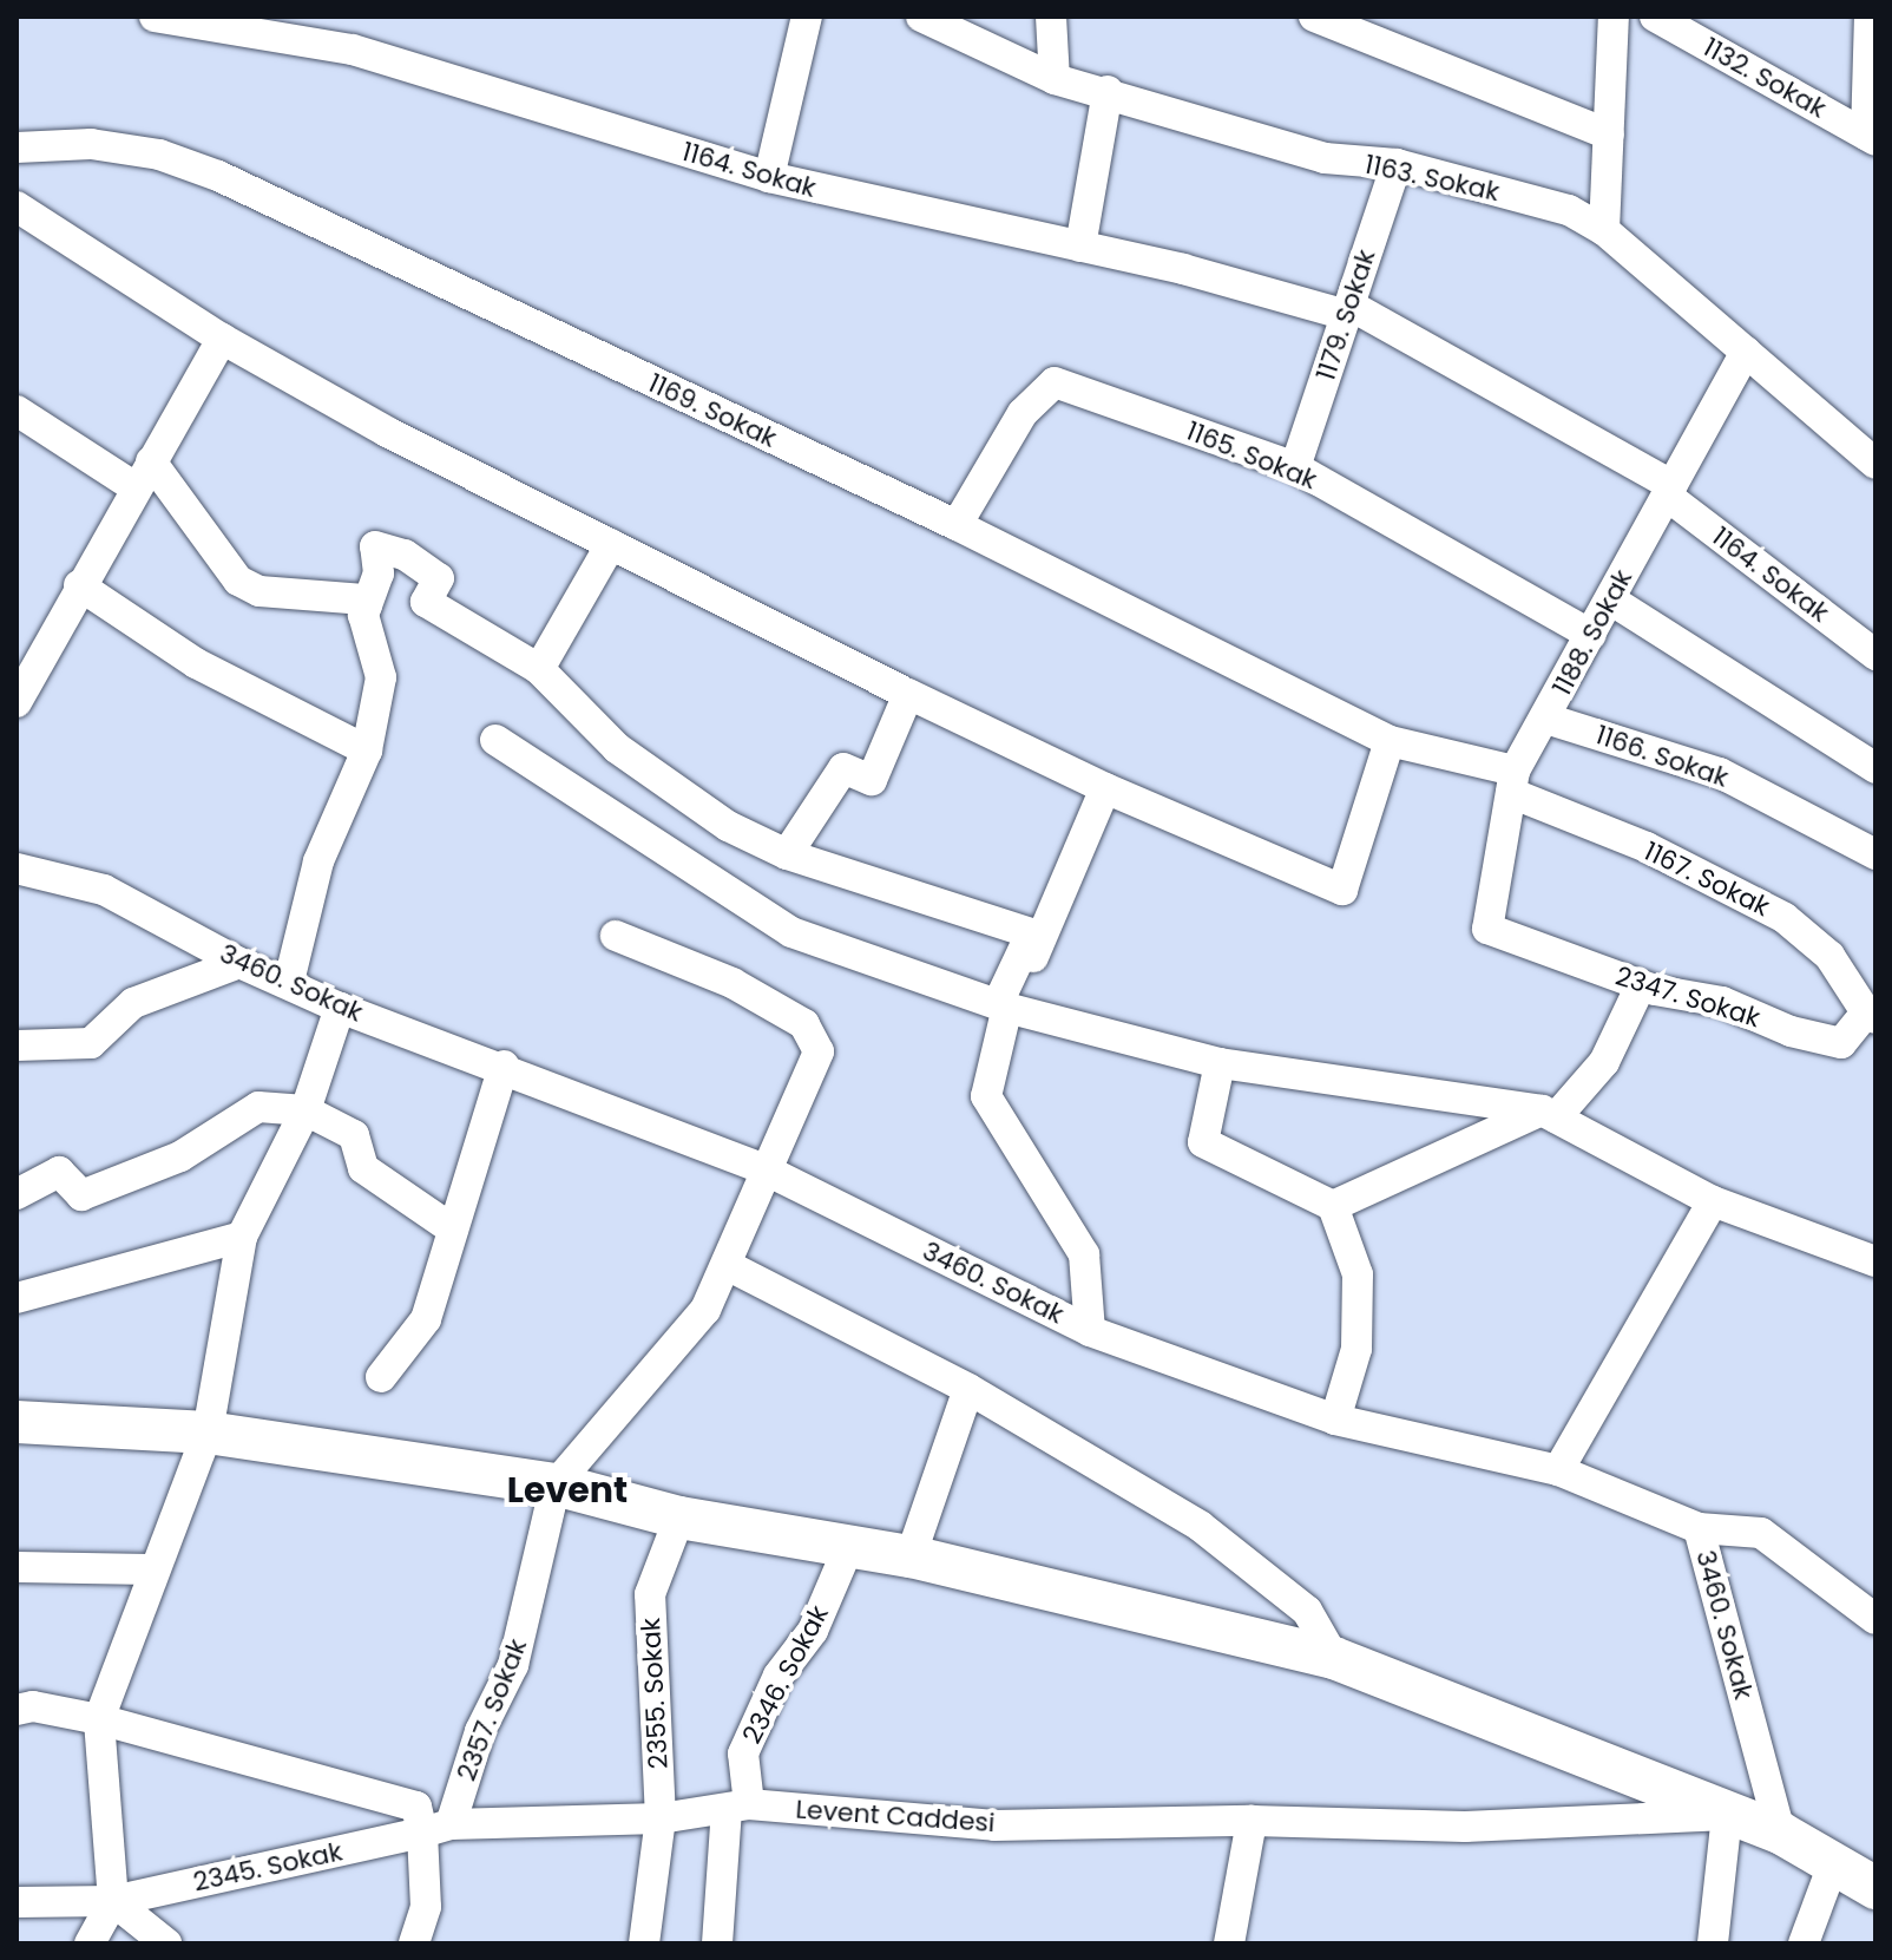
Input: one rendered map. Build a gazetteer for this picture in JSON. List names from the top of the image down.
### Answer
{
  "streets": {
    "street": [
      "1132. Sokak",
      "1164. Sokak",
      "1163. Sokak",
      "1179. Sokak",
      "1169. Sokak",
      "1165. Sokak",
      "1188. Sokak",
      "1166. Sokak",
      "1167. Sokak",
      "3460. Sokak",
      "2347. Sokak",
      "2346. Sokak",
      "2355. Sokak",
      "2357. Sokak",
      "Levent Caddesi",
      "2345. Sokak"
    ]
  },
  "crossings": [
    ["1164. Sokak", "1179. Sokak"],
    ["1164. Sokak", "1188. Sokak"],
    ["1163. Sokak", "1179. Sokak"],
    ["1163. Sokak", "1188. Sokak"],
    ["1179. Sokak", "1165. Sokak"],
    ["1169. Sokak", "1165. Sokak"],
    ["1169. Sokak", "1167. Sokak"],
    ["1165. Sokak", "1188. Sokak"],
    ["1188. Sokak", "1166. Sokak"],
    ["1188. Sokak", "1167. Sokak"],
    ["1188. Sokak", "2347. Sokak"],
    ["1167. Sokak", "2347. Sokak"],
    ["2346. Sokak", "Levent Caddesi"],
    ["2355. Sokak", "Levent Caddesi"],
    ["2357. Sokak", "Levent Caddesi"],
    ["2357. Sokak", "2345. Sokak"],
    ["Levent Caddesi", "2345. Sokak"]
  ],
  "districts": ["Levent"]
}
